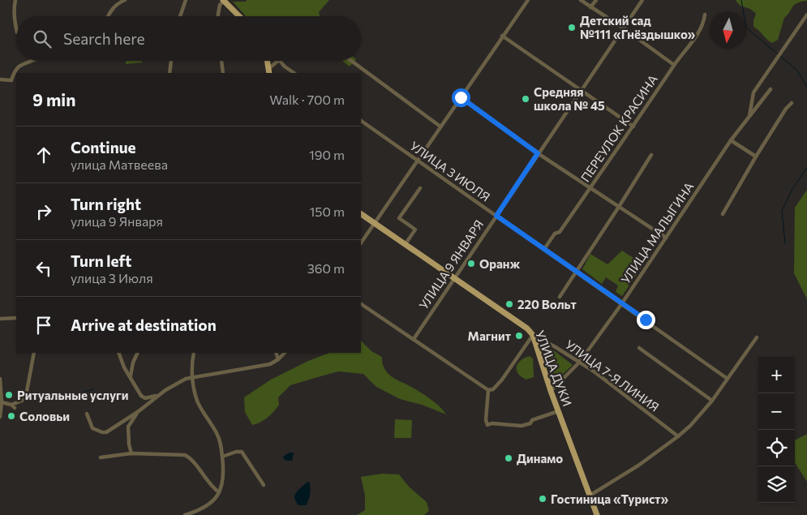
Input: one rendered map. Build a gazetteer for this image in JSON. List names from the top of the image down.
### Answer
{
  "streets": {
    "main road": ["УЛИЦА ДУКИ"],
    "street": [
      "ПЕРЕУЛОК КРАСИНА",
      "УЛИЦА 3 ИЮЛЯ",
      "УЛИЦА МАЛЫГИНА",
      "УЛИЦА 9 ЯНВАРЯ",
      "УЛИЦА 7-Я ЛИНИЯ"
    ]
  },
  "crossings": [
    ["ПЕРЕУЛОК КРАСИНА", "УЛИЦА 3 ИЮЛЯ"],
    ["УЛИЦА 3 ИЮЛЯ", "УЛИЦА МАЛЫГИНА"],
    ["УЛИЦА 3 ИЮЛЯ", "УЛИЦА 9 ЯНВАРЯ"],
    ["УЛИЦА МАЛЫГИНА", "УЛИЦА ДУКИ"],
    ["УЛИЦА МАЛЫГИНА", "УЛИЦА 7-Я ЛИНИЯ"],
    ["УЛИЦА 9 ЯНВАРЯ", "УЛИЦА ДУКИ"],
    ["УЛИЦА ДУКИ", "УЛИЦА 7-Я ЛИНИЯ"]
  ],
  "places": [
    "Детский сад №111 «Гнёздышко»",
    "Средняя школа № 45",
    "Оранж",
    "220 Вольт",
    "Магнит",
    "Ритуальные услуги",
    "Соловьи",
    "Динамо",
    "Гостиница «Турист»"
  ],
  "north": "bottom",
  "page": {
    "search": "Search here",
    "heading": ["9 min", "Walk · 700 m"],
    "list": [
      ["Continue", "улица Матвеева", "190 m"],
      ["Turn right", "улица 9 Января", "150 m"],
      ["Turn left", "улица 3 Июля", "360 m"],
      "Arrive at destination"
    ],
    "map_buttons": ["+", "−"]
  }
}
